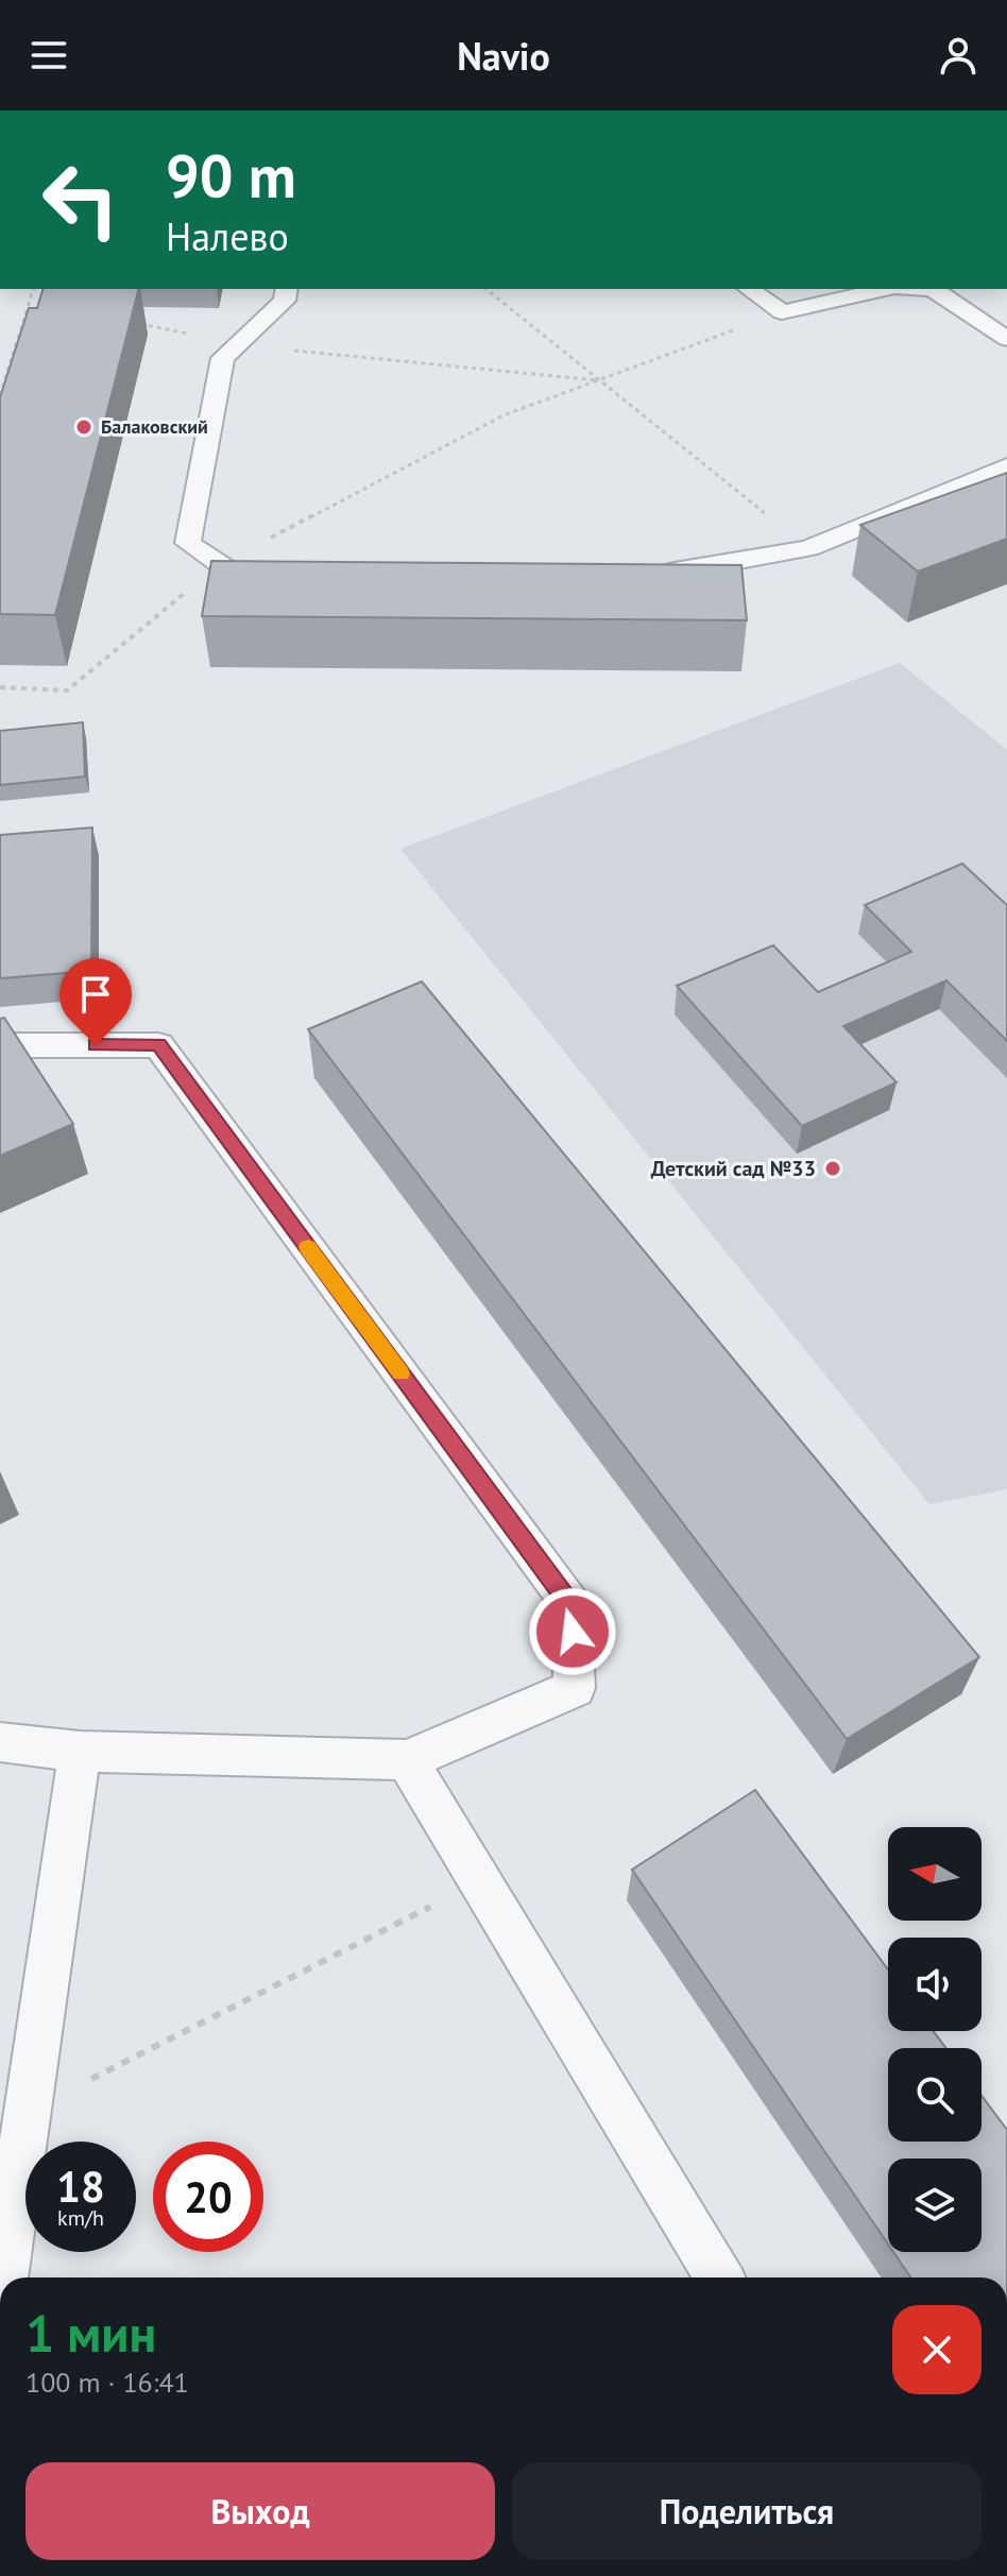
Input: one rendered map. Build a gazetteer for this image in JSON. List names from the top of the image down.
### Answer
{
  "places": ["Балаковский", "Детский сад №33"],
  "north": "left",
  "page": {
    "header": "Navio",
    "turn": ["90 m", "Налево"],
    "speed": "18 km/h",
    "limit": "20",
    "heading": ["1 мин", "100 m · 16:41"],
    "buttons": ["Выход", "Поделиться"]
  }
}
